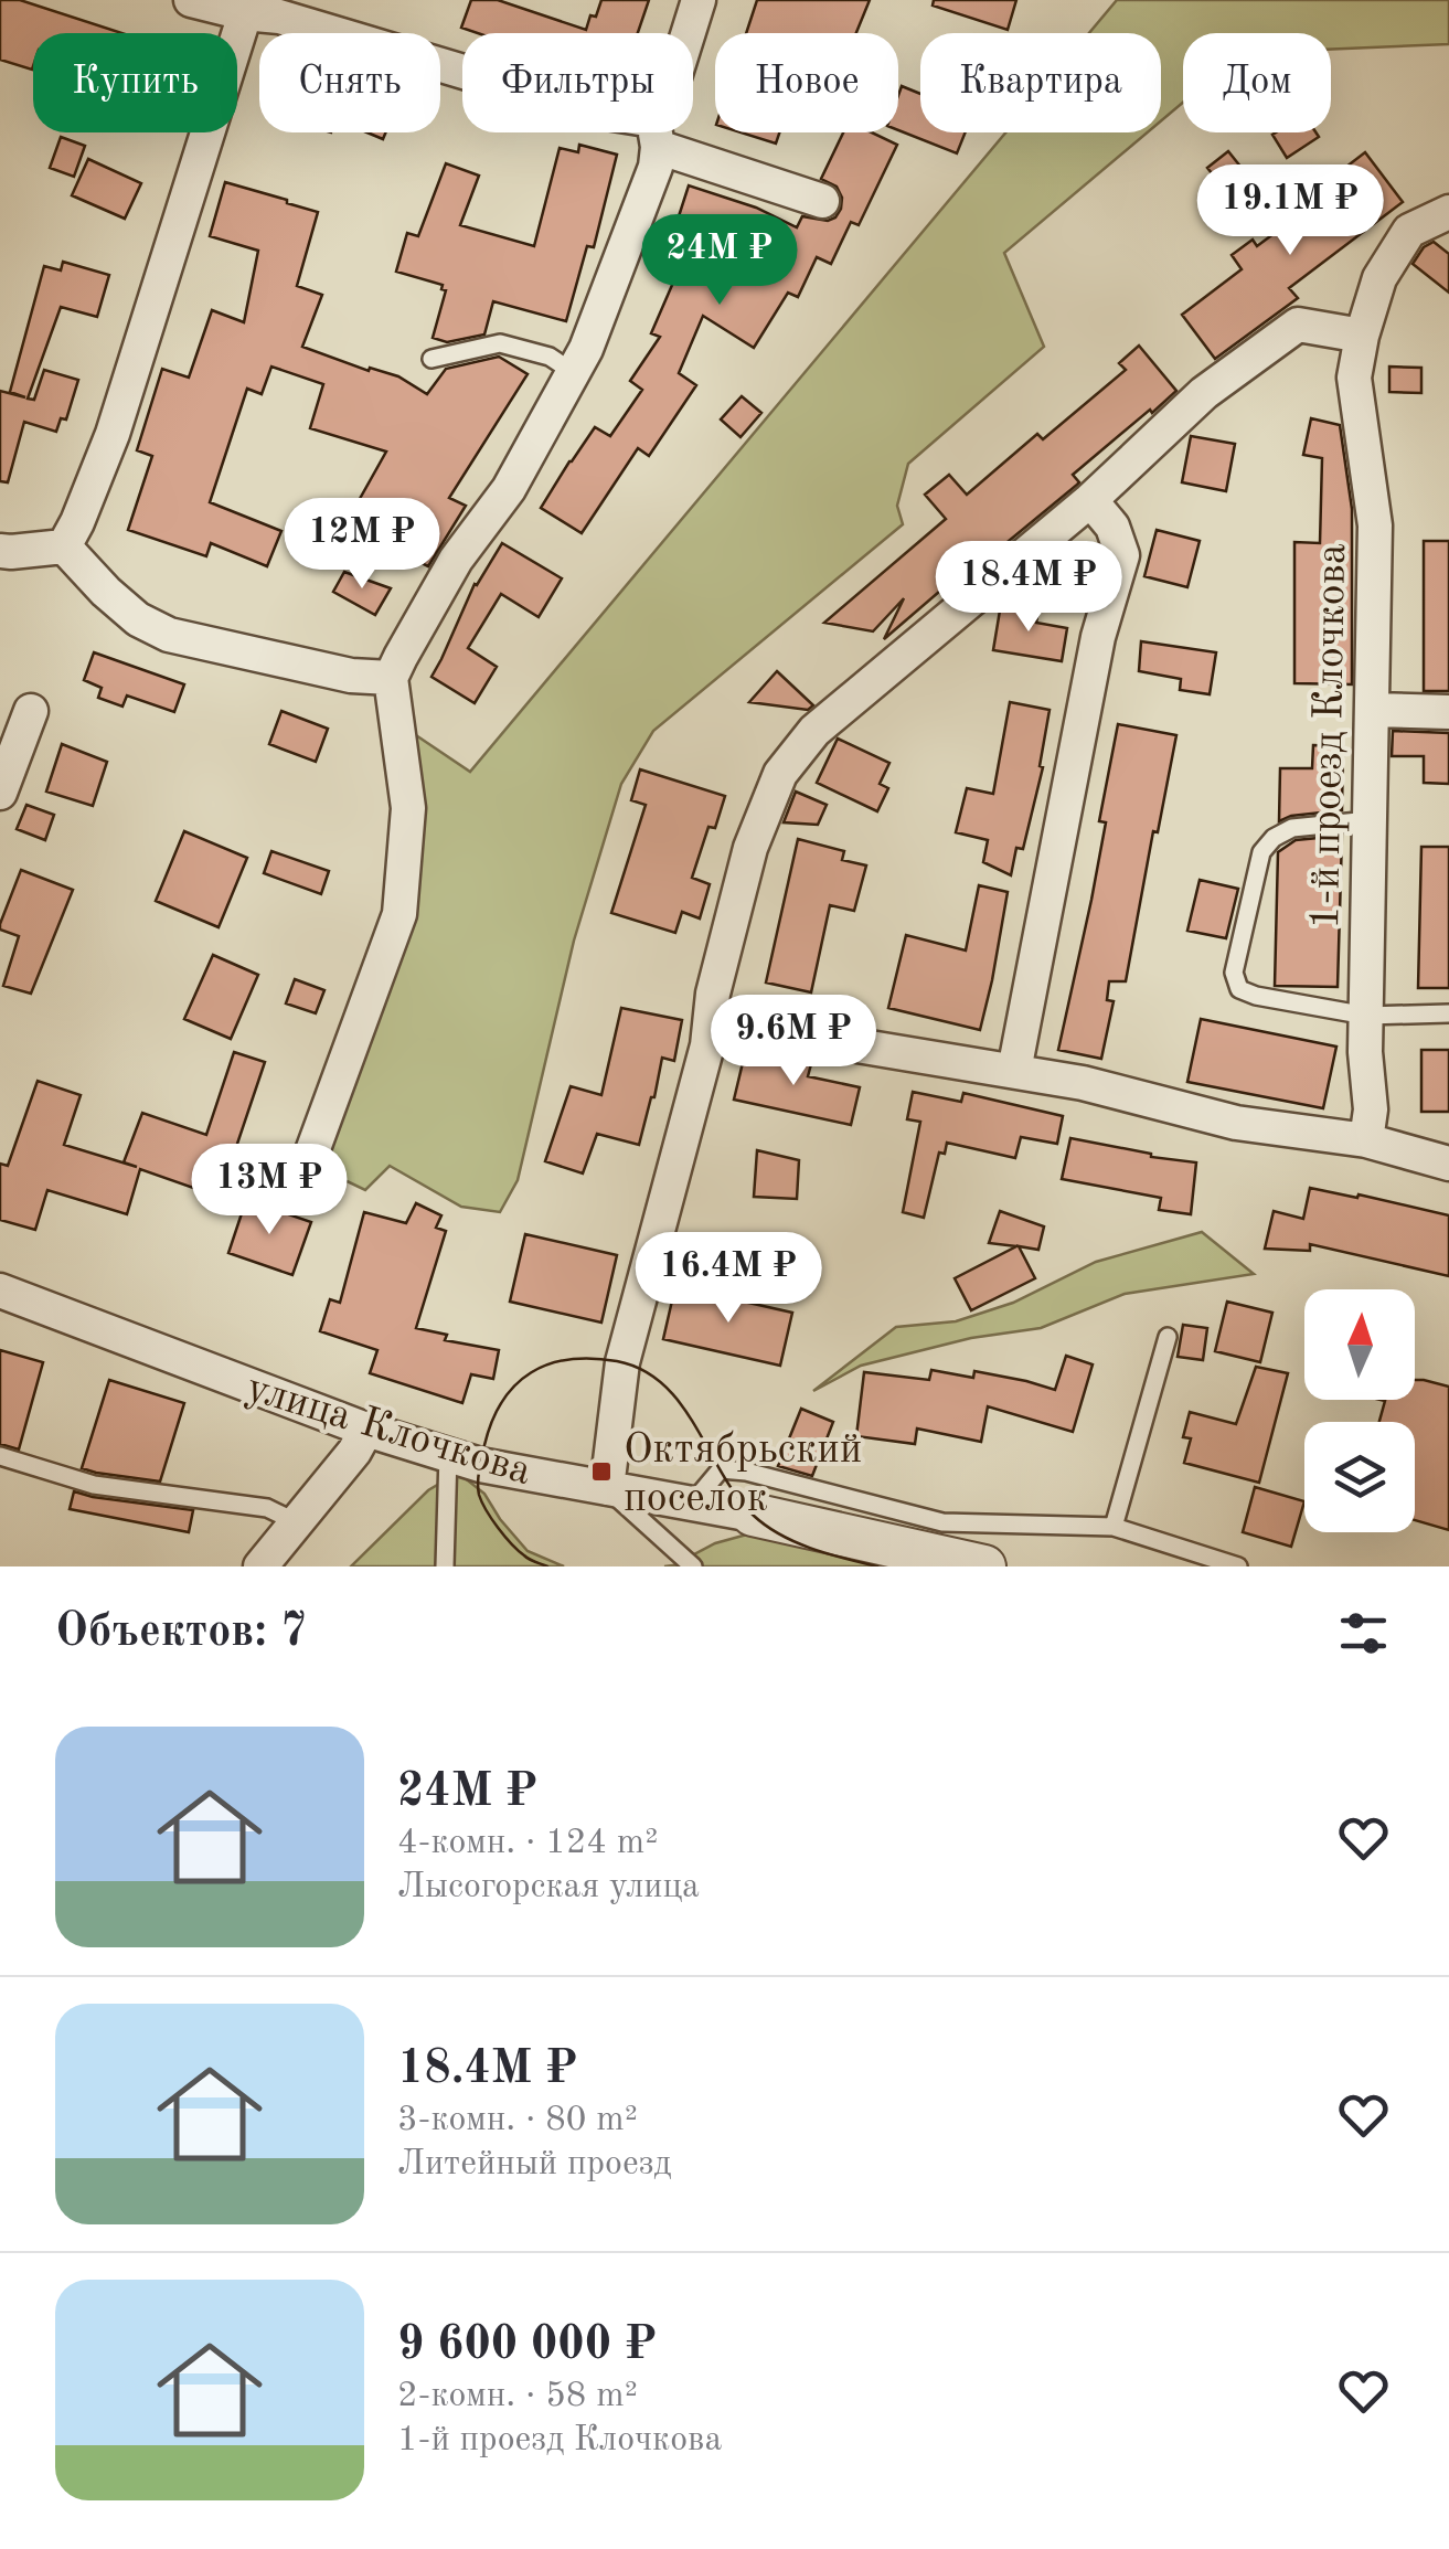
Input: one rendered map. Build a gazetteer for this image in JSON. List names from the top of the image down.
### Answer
{
  "streets": {
    "street": ["1-й проезд Клочкова", "улица Клочкова"]
  },
  "places": {
    "transit": ["Октябрьский поселок"]
  },
  "north": "top",
  "page": {
    "chip": [
      "Купить",
      "Снять",
      "Фильтры",
      "Новое",
      "Квартира",
      "Дом"
    ],
    "price": [
      "19.1M ₽",
      "24M ₽",
      "12M ₽",
      "18.4M ₽",
      "9.6M ₽",
      "13M ₽",
      "16.4M ₽"
    ],
    "heading": "Объектов: 7",
    "list": [
      {
        "name": "24M ₽",
        "note": "4-комн. · 124 m² · Лысогорская улица"
      },
      {
        "name": "18.4M ₽",
        "note": "3-комн. · 80 m² · Литейный проезд"
      },
      {
        "name": "9 600 000 ₽",
        "note": "2-комн. · 58 m² · 1-й проезд Клочкова"
      }
    ]
  }
}
